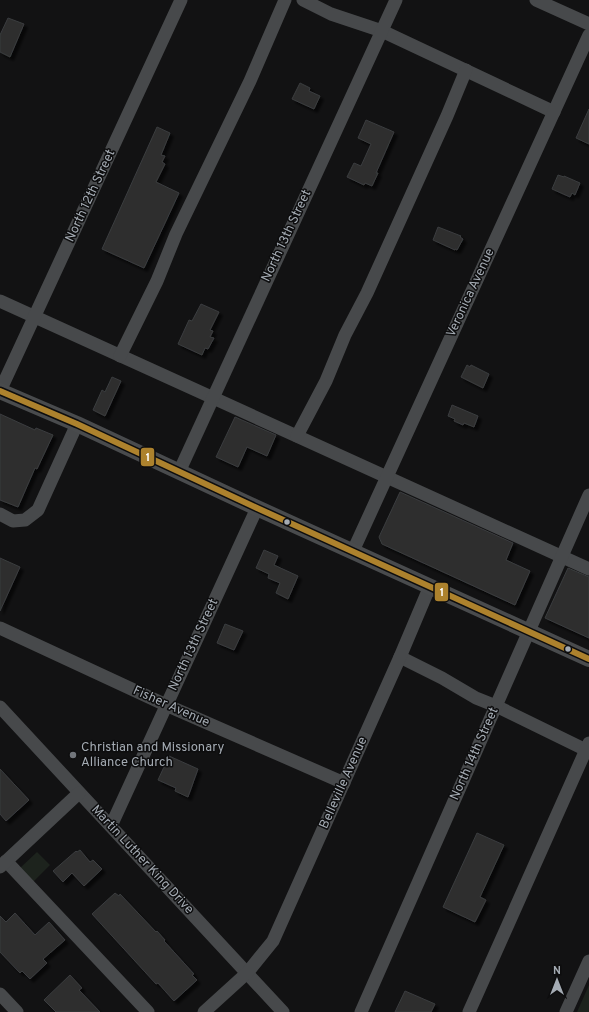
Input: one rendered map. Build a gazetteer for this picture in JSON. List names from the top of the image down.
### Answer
{
  "streets": {
    "street": [
      "North 12th Street",
      "North 13th Street",
      "Veronica Avenue",
      "Fisher Avenue",
      "North 14th Street",
      "Belleville Avenue",
      "Martin Luther King Drive"
    ]
  },
  "crossings": [
    ["North 13th Street", "Fisher Avenue"],
    ["North 13th Street", "Martin Luther King Drive"],
    ["Fisher Avenue", "Belleville Avenue"],
    ["Belleville Avenue", "Martin Luther King Drive"]
  ],
  "places": ["Christian and Missionary Alliance Church"],
  "lines": ["transit line 1"],
  "north": "top"
}
